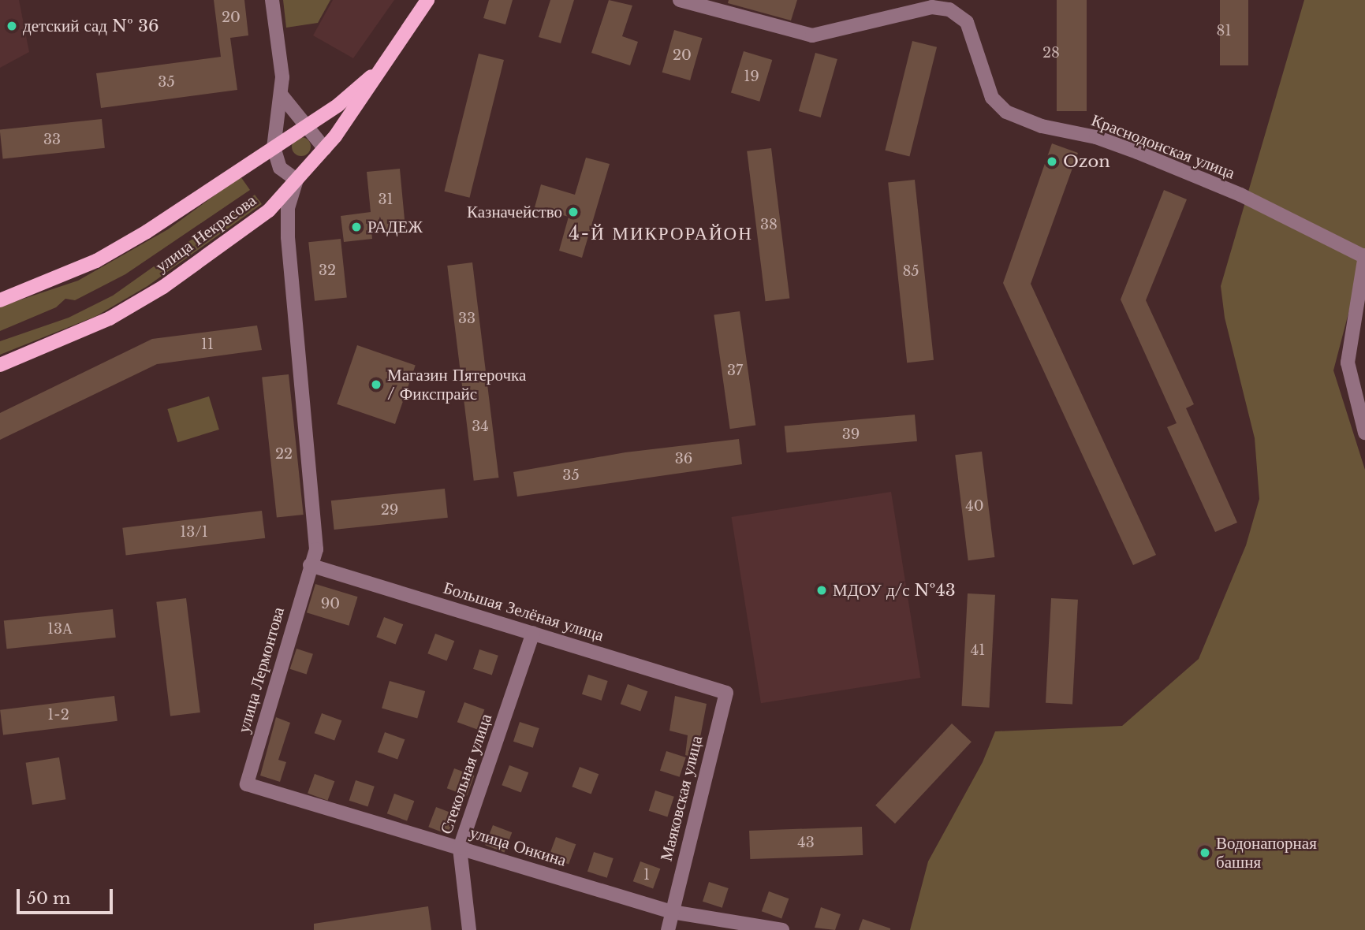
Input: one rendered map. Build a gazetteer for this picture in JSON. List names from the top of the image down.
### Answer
{
  "streets": {
    "main road": ["улица Некрасова"],
    "street": [
      "Краснодонская улица",
      "Большая Зелёная улица",
      "улица Лермонтова",
      "Стекольная улица",
      "Маяковская улица",
      "улица Онкина"
    ]
  },
  "crossings": [
    ["улица Некрасова", "улица Лермонтова"],
    ["Большая Зелёная улица", "улица Лермонтова"],
    ["Большая Зелёная улица", "Стекольная улица"],
    ["Большая Зелёная улица", "Маяковская улица"],
    ["улица Лермонтова", "улица Онкина"],
    ["Стекольная улица", "улица Онкина"],
    ["Маяковская улица", "улица Онкина"]
  ],
  "districts": ["4-Й МИКРОРАЙОН"],
  "places": [
    "детский сад № 36",
    "Ozon",
    "Казначейство",
    "РАДЕЖ",
    "Магазин Пятерочка / Фикспрайс",
    "МДОУ д/с №43",
    "Водонапорная башня"
  ],
  "house_numbers": [
    "20",
    "81",
    "28",
    "20",
    "19",
    "35",
    "33",
    "31",
    "38",
    "32",
    "85",
    "33",
    "11",
    "37",
    "34",
    "39",
    "22",
    "36",
    "35",
    "40",
    "29",
    "13/1",
    "90",
    "13А",
    "41",
    "1-2",
    "43",
    "1"
  ],
  "scale_bar": "50 m"
}
